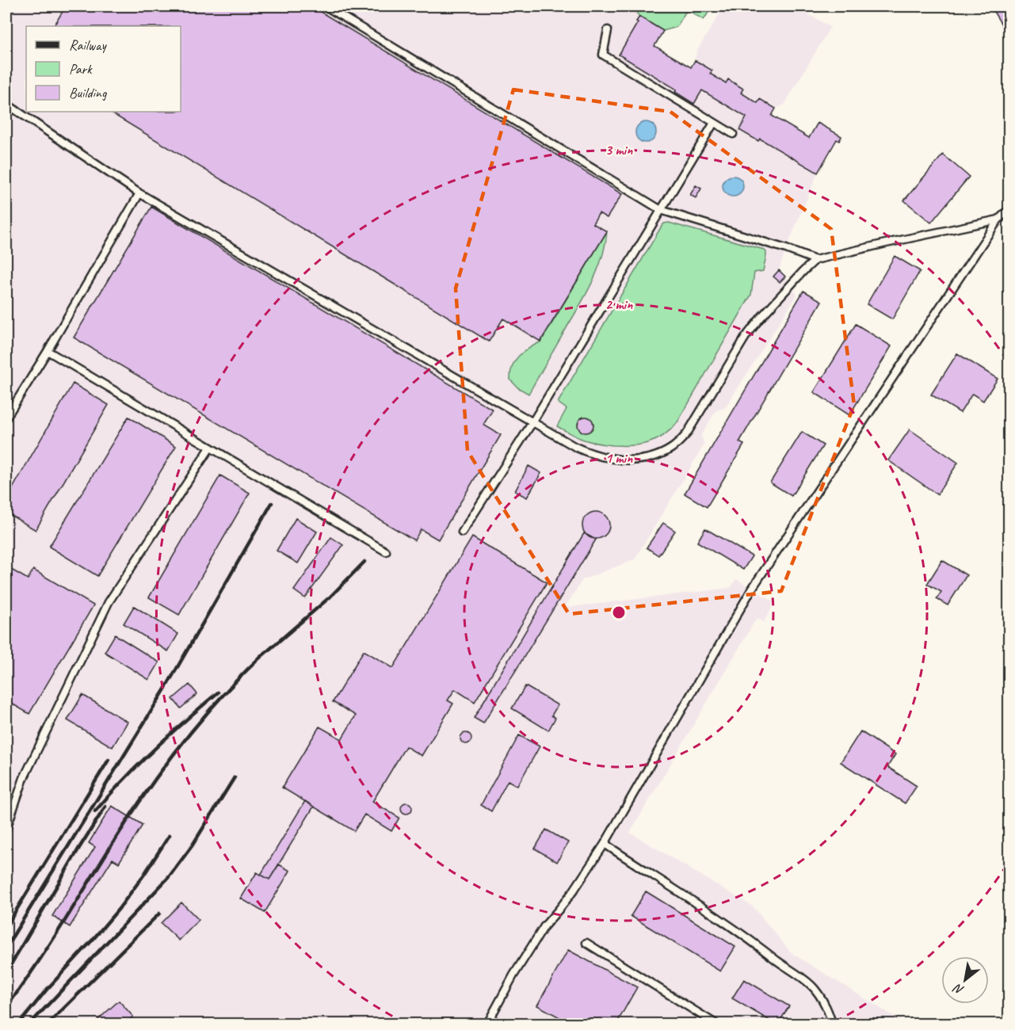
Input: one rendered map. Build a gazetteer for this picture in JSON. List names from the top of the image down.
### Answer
{
  "legend": ["Railway", "Park", "Building"],
  "north": "bottom left",
  "rings": ["3 min", "2 min", "1 min"]
}
